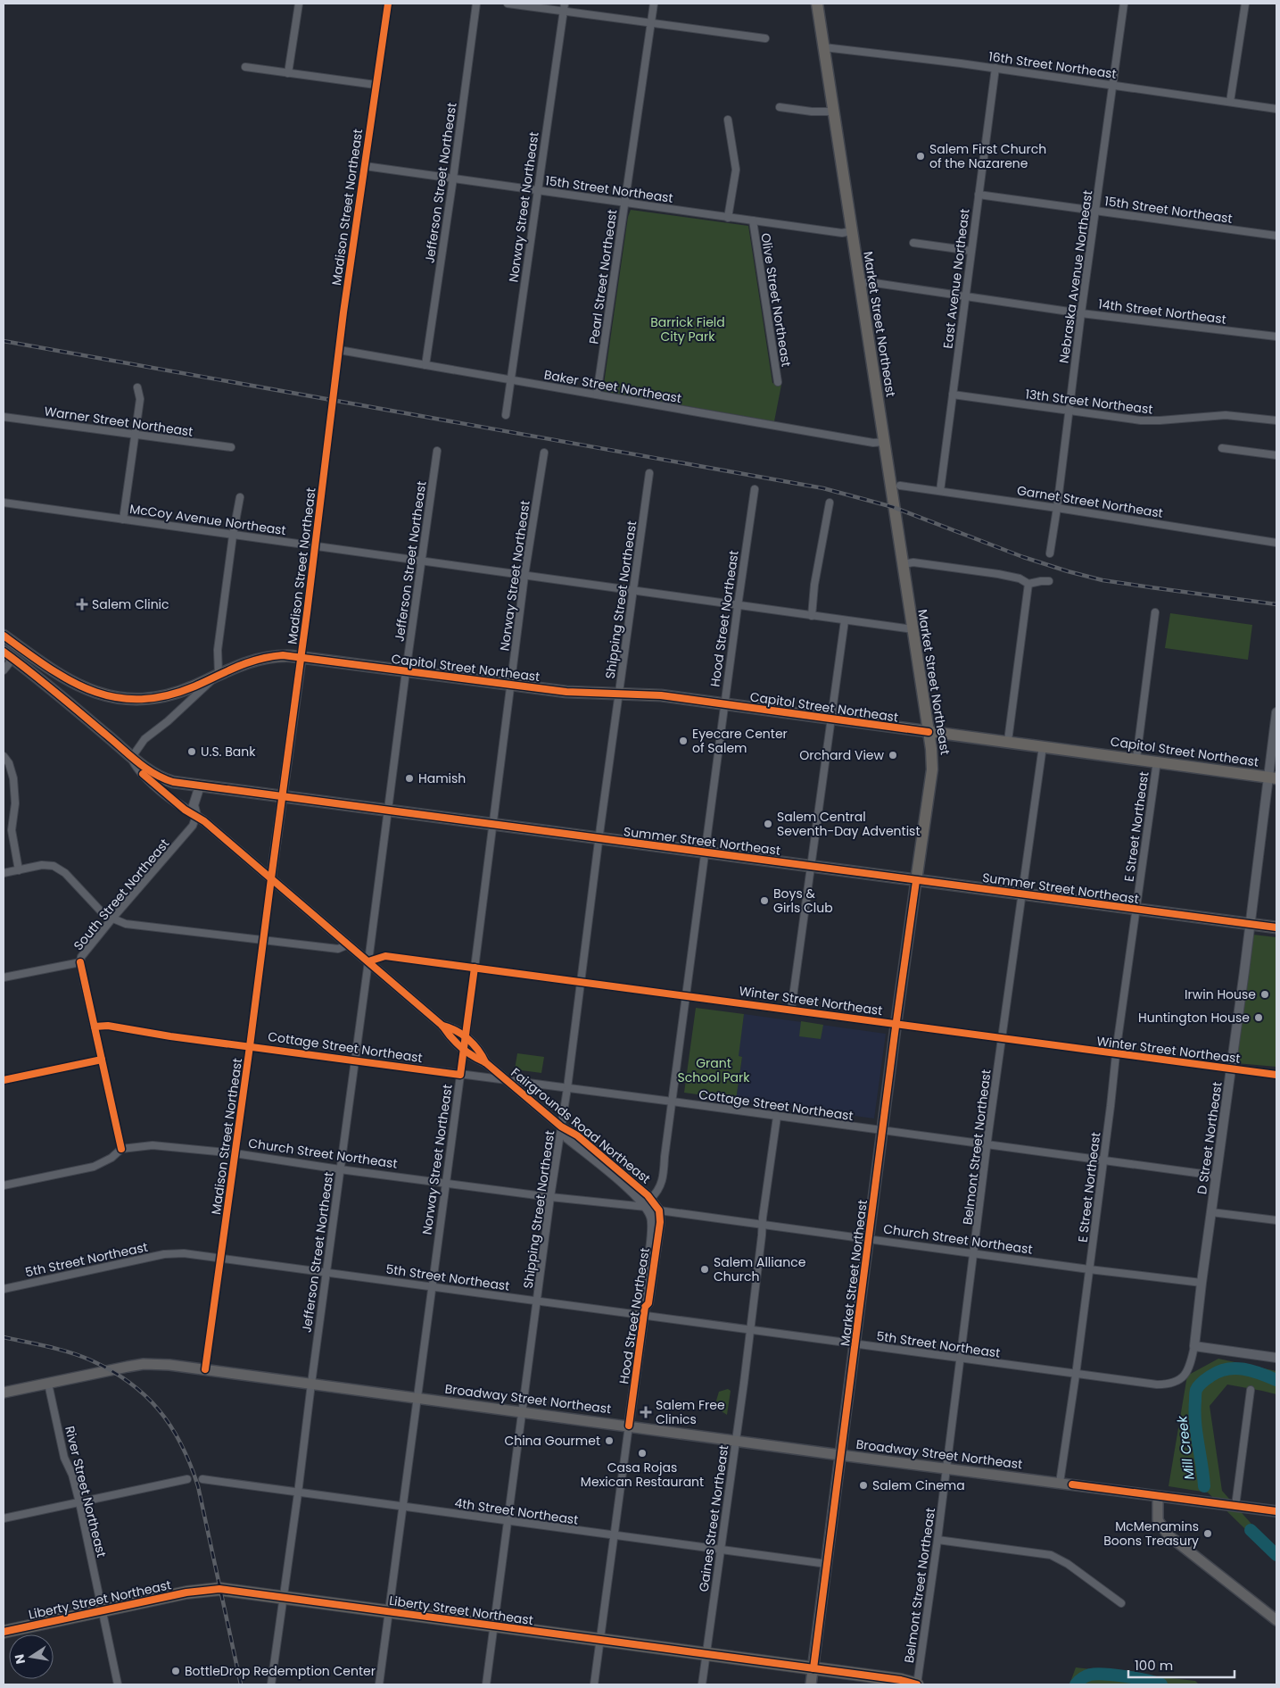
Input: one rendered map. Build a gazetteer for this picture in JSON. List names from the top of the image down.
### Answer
{
  "streets": {
    "highway": ["Liberty Street Northeast"],
    "main road": [
      "Market Street Northeast",
      "Capitol Street Northeast",
      "Summer Street Northeast",
      "Broadway Street Northeast"
    ],
    "street": [
      "16th Street Northeast",
      "Jefferson Street Northeast",
      "15th Street Northeast",
      "Madison Street Northeast",
      "Norway Street Northeast",
      "Pearl Street Northeast",
      "Nebraska Avenue Northeast",
      "East Avenue Northeast",
      "Olive Street Northeast",
      "14th Street Northeast",
      "Baker Street Northeast",
      "13th Street Northeast",
      "Warner Street Northeast",
      "Garnet Street Northeast",
      "McCoy Avenue Northeast",
      "Shipping Street Northeast",
      "Hood Street Northeast",
      "E Street Northeast",
      "South Street Northeast",
      "Winter Street Northeast",
      "Cottage Street Northeast",
      "Fairgrounds Road Northeast",
      "D Street Northeast",
      "Belmont Street Northeast",
      "Church Street Northeast",
      "5th Street Northeast",
      "River Street Northeast",
      "4th Street Northeast",
      "Gaines Street Northeast"
    ]
  },
  "crossings": [
    ["16th Street Northeast", "Nebraska Avenue Northeast"],
    ["16th Street Northeast", "East Avenue Northeast"],
    ["16th Street Northeast", "Market Street Northeast"],
    ["Jefferson Street Northeast", "15th Street Northeast"],
    ["Jefferson Street Northeast", "Baker Street Northeast"],
    ["Jefferson Street Northeast", "McCoy Avenue Northeast"],
    ["Jefferson Street Northeast", "Capitol Street Northeast"],
    ["Jefferson Street Northeast", "Summer Street Northeast"],
    ["Jefferson Street Northeast", "Winter Street Northeast"],
    ["Jefferson Street Northeast", "Cottage Street Northeast"],
    ["Jefferson Street Northeast", "Fairgrounds Road Northeast"],
    ["Jefferson Street Northeast", "Church Street Northeast"],
    ["Jefferson Street Northeast", "5th Street Northeast"],
    ["Jefferson Street Northeast", "Broadway Street Northeast"],
    ["Jefferson Street Northeast", "4th Street Northeast"],
    ["Jefferson Street Northeast", "Liberty Street Northeast"],
    ["15th Street Northeast", "Madison Street Northeast"],
    ["15th Street Northeast", "Norway Street Northeast"],
    ["15th Street Northeast", "Pearl Street Northeast"],
    ["15th Street Northeast", "Nebraska Avenue Northeast"],
    ["15th Street Northeast", "East Avenue Northeast"],
    ["15th Street Northeast", "Olive Street Northeast"],
    ["15th Street Northeast", "Market Street Northeast"],
    ["Madison Street Northeast", "Baker Street Northeast"],
    ["Madison Street Northeast", "McCoy Avenue Northeast"],
    ["Madison Street Northeast", "Capitol Street Northeast"],
    ["Madison Street Northeast", "Summer Street Northeast"],
    ["Madison Street Northeast", "Cottage Street Northeast"],
    ["Madison Street Northeast", "Fairgrounds Road Northeast"],
    ["Madison Street Northeast", "Church Street Northeast"],
    ["Madison Street Northeast", "5th Street Northeast"],
    ["Madison Street Northeast", "Broadway Street Northeast"],
    ["Norway Street Northeast", "Baker Street Northeast"],
    ["Norway Street Northeast", "McCoy Avenue Northeast"],
    ["Norway Street Northeast", "Capitol Street Northeast"],
    ["Norway Street Northeast", "Summer Street Northeast"],
    ["Norway Street Northeast", "Winter Street Northeast"],
    ["Norway Street Northeast", "Cottage Street Northeast"],
    ["Norway Street Northeast", "Fairgrounds Road Northeast"],
    ["Norway Street Northeast", "Church Street Northeast"],
    ["Norway Street Northeast", "5th Street Northeast"],
    ["Norway Street Northeast", "Broadway Street Northeast"],
    ["Norway Street Northeast", "4th Street Northeast"],
    ["Norway Street Northeast", "Liberty Street Northeast"],
    ["Pearl Street Northeast", "Baker Street Northeast"],
    ["Nebraska Avenue Northeast", "14th Street Northeast"],
    ["Nebraska Avenue Northeast", "13th Street Northeast"],
    ["Nebraska Avenue Northeast", "Garnet Street Northeast"],
    ["East Avenue Northeast", "14th Street Northeast"],
    ["East Avenue Northeast", "13th Street Northeast"],
    ["East Avenue Northeast", "Garnet Street Northeast"],
    ["14th Street Northeast", "Market Street Northeast"],
    ["Market Street Northeast", "Baker Street Northeast"],
    ["Market Street Northeast", "McCoy Avenue Northeast"],
    ["Market Street Northeast", "Capitol Street Northeast"],
    ["Market Street Northeast", "Summer Street Northeast"],
    ["Market Street Northeast", "Winter Street Northeast"],
    ["Market Street Northeast", "Cottage Street Northeast"],
    ["Market Street Northeast", "Church Street Northeast"],
    ["Market Street Northeast", "5th Street Northeast"],
    ["Market Street Northeast", "Broadway Street Northeast"],
    ["Market Street Northeast", "4th Street Northeast"],
    ["Market Street Northeast", "Liberty Street Northeast"],
    ["McCoy Avenue Northeast", "Shipping Street Northeast"],
    ["McCoy Avenue Northeast", "Hood Street Northeast"],
    ["Shipping Street Northeast", "Capitol Street Northeast"],
    ["Shipping Street Northeast", "Summer Street Northeast"],
    ["Shipping Street Northeast", "Winter Street Northeast"],
    ["Shipping Street Northeast", "Cottage Street Northeast"],
    ["Shipping Street Northeast", "Fairgrounds Road Northeast"],
    ["Shipping Street Northeast", "Church Street Northeast"],
    ["Shipping Street Northeast", "5th Street Northeast"],
    ["Shipping Street Northeast", "Broadway Street Northeast"],
    ["Shipping Street Northeast", "4th Street Northeast"],
    ["Shipping Street Northeast", "Liberty Street Northeast"],
    ["Hood Street Northeast", "Capitol Street Northeast"],
    ["Hood Street Northeast", "Summer Street Northeast"],
    ["Hood Street Northeast", "Winter Street Northeast"],
    ["Hood Street Northeast", "Cottage Street Northeast"],
    ["Hood Street Northeast", "Fairgrounds Road Northeast"],
    ["Hood Street Northeast", "Church Street Northeast"],
    ["Hood Street Northeast", "5th Street Northeast"],
    ["Hood Street Northeast", "Broadway Street Northeast"],
    ["Hood Street Northeast", "4th Street Northeast"],
    ["Hood Street Northeast", "Liberty Street Northeast"],
    ["Capitol Street Northeast", "E Street Northeast"],
    ["Capitol Street Northeast", "D Street Northeast"],
    ["Capitol Street Northeast", "Belmont Street Northeast"],
    ["E Street Northeast", "Summer Street Northeast"],
    ["E Street Northeast", "Winter Street Northeast"],
    ["E Street Northeast", "Cottage Street Northeast"],
    ["E Street Northeast", "Church Street Northeast"],
    ["E Street Northeast", "5th Street Northeast"],
    ["E Street Northeast", "Broadway Street Northeast"],
    ["Summer Street Northeast", "Fairgrounds Road Northeast"],
    ["Summer Street Northeast", "D Street Northeast"],
    ["Summer Street Northeast", "Belmont Street Northeast"],
    ["South Street Northeast", "Cottage Street Northeast"],
    ["South Street Northeast", "Fairgrounds Road Northeast"],
    ["South Street Northeast", "Church Street Northeast"],
    ["Winter Street Northeast", "Fairgrounds Road Northeast"],
    ["Winter Street Northeast", "D Street Northeast"],
    ["Winter Street Northeast", "Belmont Street Northeast"],
    ["Cottage Street Northeast", "Fairgrounds Road Northeast"],
    ["Cottage Street Northeast", "D Street Northeast"],
    ["Cottage Street Northeast", "Belmont Street Northeast"],
    ["Cottage Street Northeast", "Gaines Street Northeast"],
    ["Fairgrounds Road Northeast", "Church Street Northeast"],
    ["Fairgrounds Road Northeast", "5th Street Northeast"],
    ["D Street Northeast", "Church Street Northeast"],
    ["D Street Northeast", "5th Street Northeast"],
    ["Belmont Street Northeast", "Church Street Northeast"],
    ["Belmont Street Northeast", "5th Street Northeast"],
    ["Belmont Street Northeast", "Broadway Street Northeast"],
    ["Belmont Street Northeast", "Liberty Street Northeast"],
    ["Church Street Northeast", "Gaines Street Northeast"],
    ["5th Street Northeast", "Gaines Street Northeast"],
    ["Broadway Street Northeast", "River Street Northeast"],
    ["Broadway Street Northeast", "Gaines Street Northeast"],
    ["River Street Northeast", "Liberty Street Northeast"],
    ["4th Street Northeast", "Gaines Street Northeast"],
    ["Gaines Street Northeast", "Liberty Street Northeast"]
  ],
  "water": ["Mill Creek"],
  "parks": ["Barrick Field City Park", "Grant School Park"],
  "places": {
    "other": [
      "Salem First Church of the Nazarene",
      "Eyecare Center of Salem",
      "U.S. Bank",
      "Orchard View",
      "Hamish",
      "Salem Central Seventh-Day Adventist",
      "Boys & Girls Club",
      "Irwin House",
      "Huntington House",
      "Salem Alliance Church",
      "China Gourmet",
      "Casa Rojas Mexican Restaurant",
      "Salem Cinema",
      "McMenamins Boons Treasury",
      "BottleDrop Redemption Center"
    ],
    "health": ["Salem Clinic", "Salem Free Clinics"]
  },
  "scale_bar": "100 m",
  "north": "left"
}
